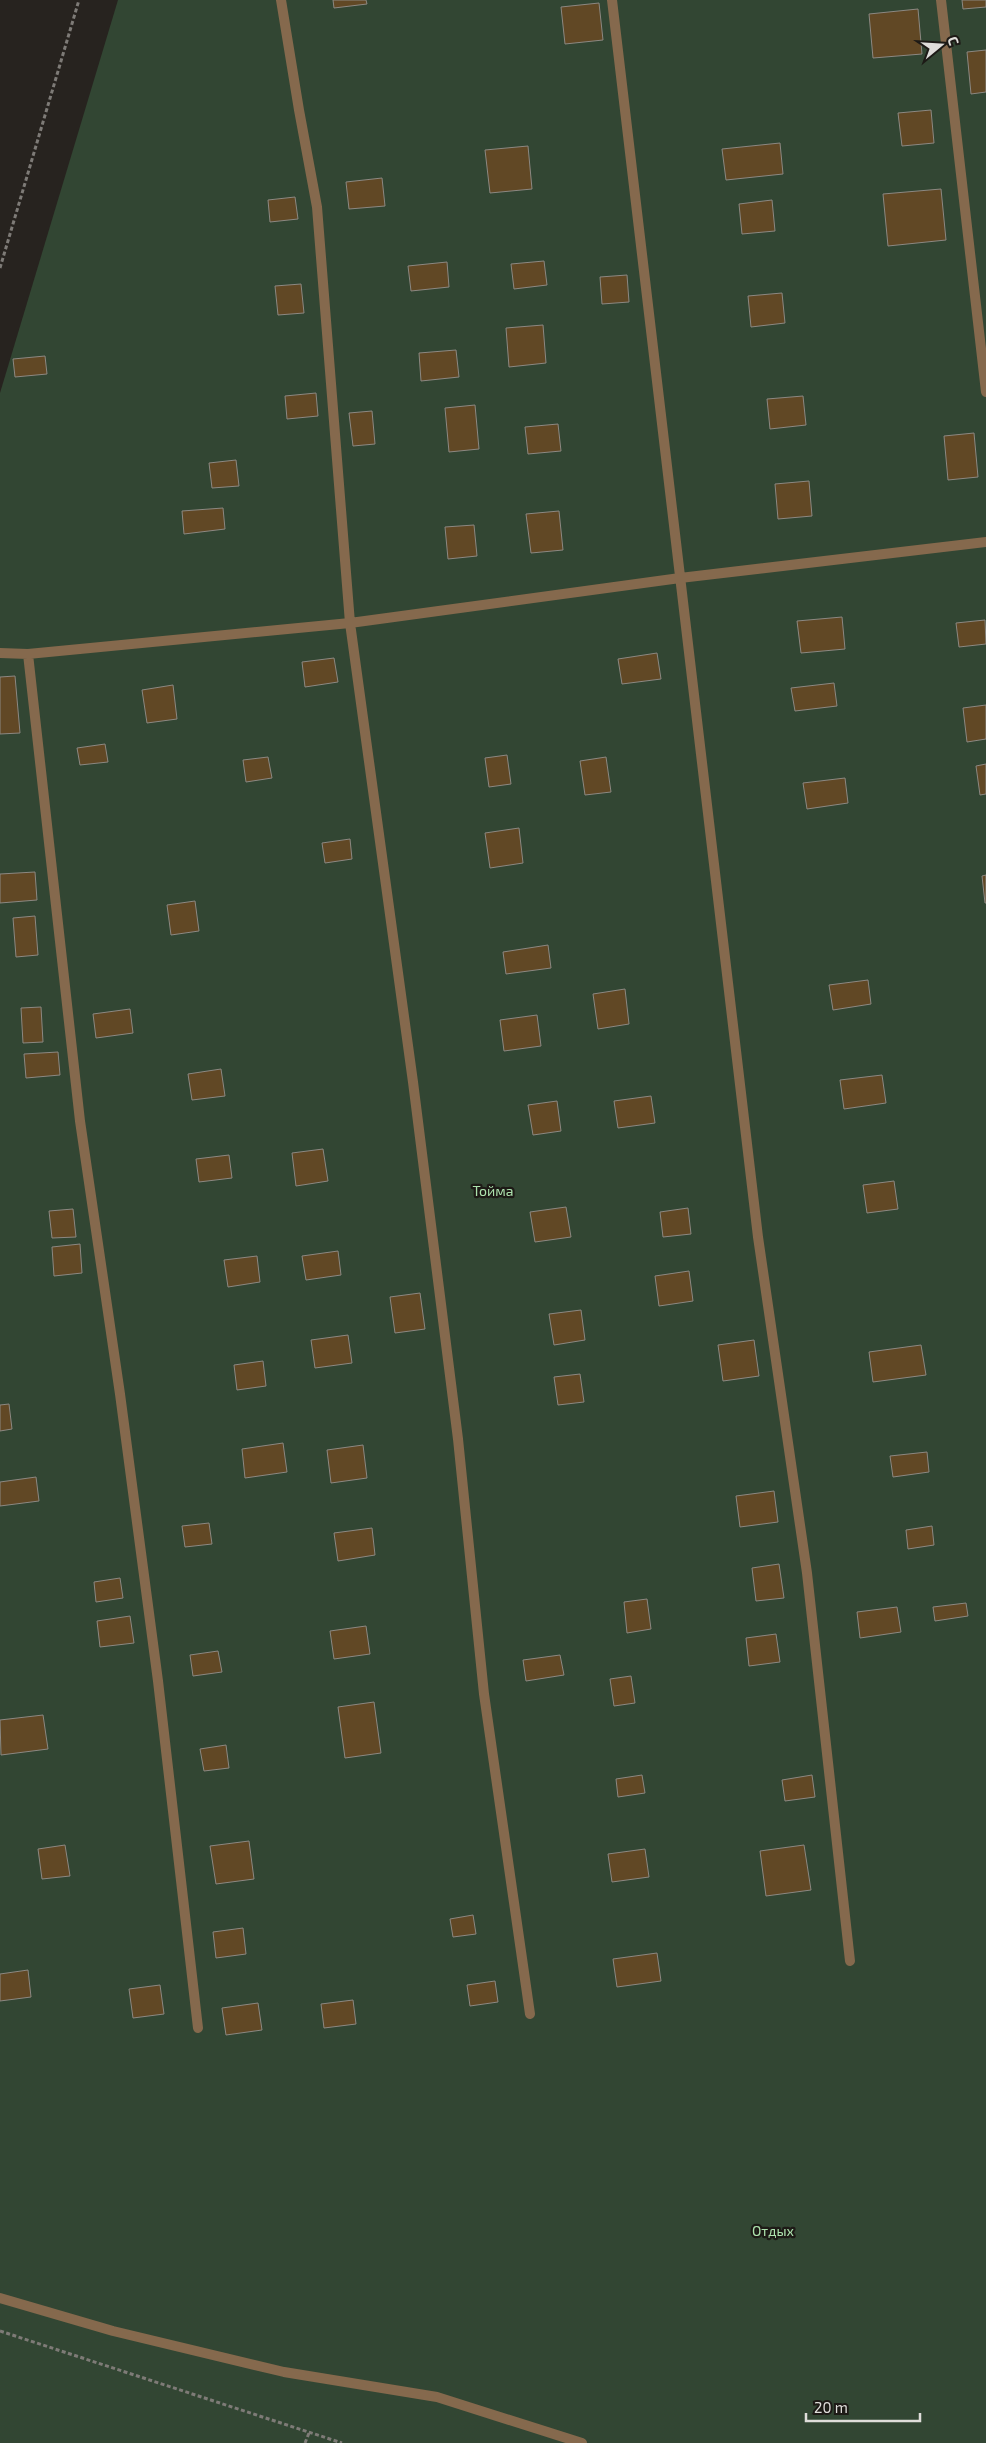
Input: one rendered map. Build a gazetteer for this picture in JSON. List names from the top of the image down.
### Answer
{
  "parks": ["Тойма", "Отдых"],
  "scale_bar": "20 m",
  "north": "right"
}
